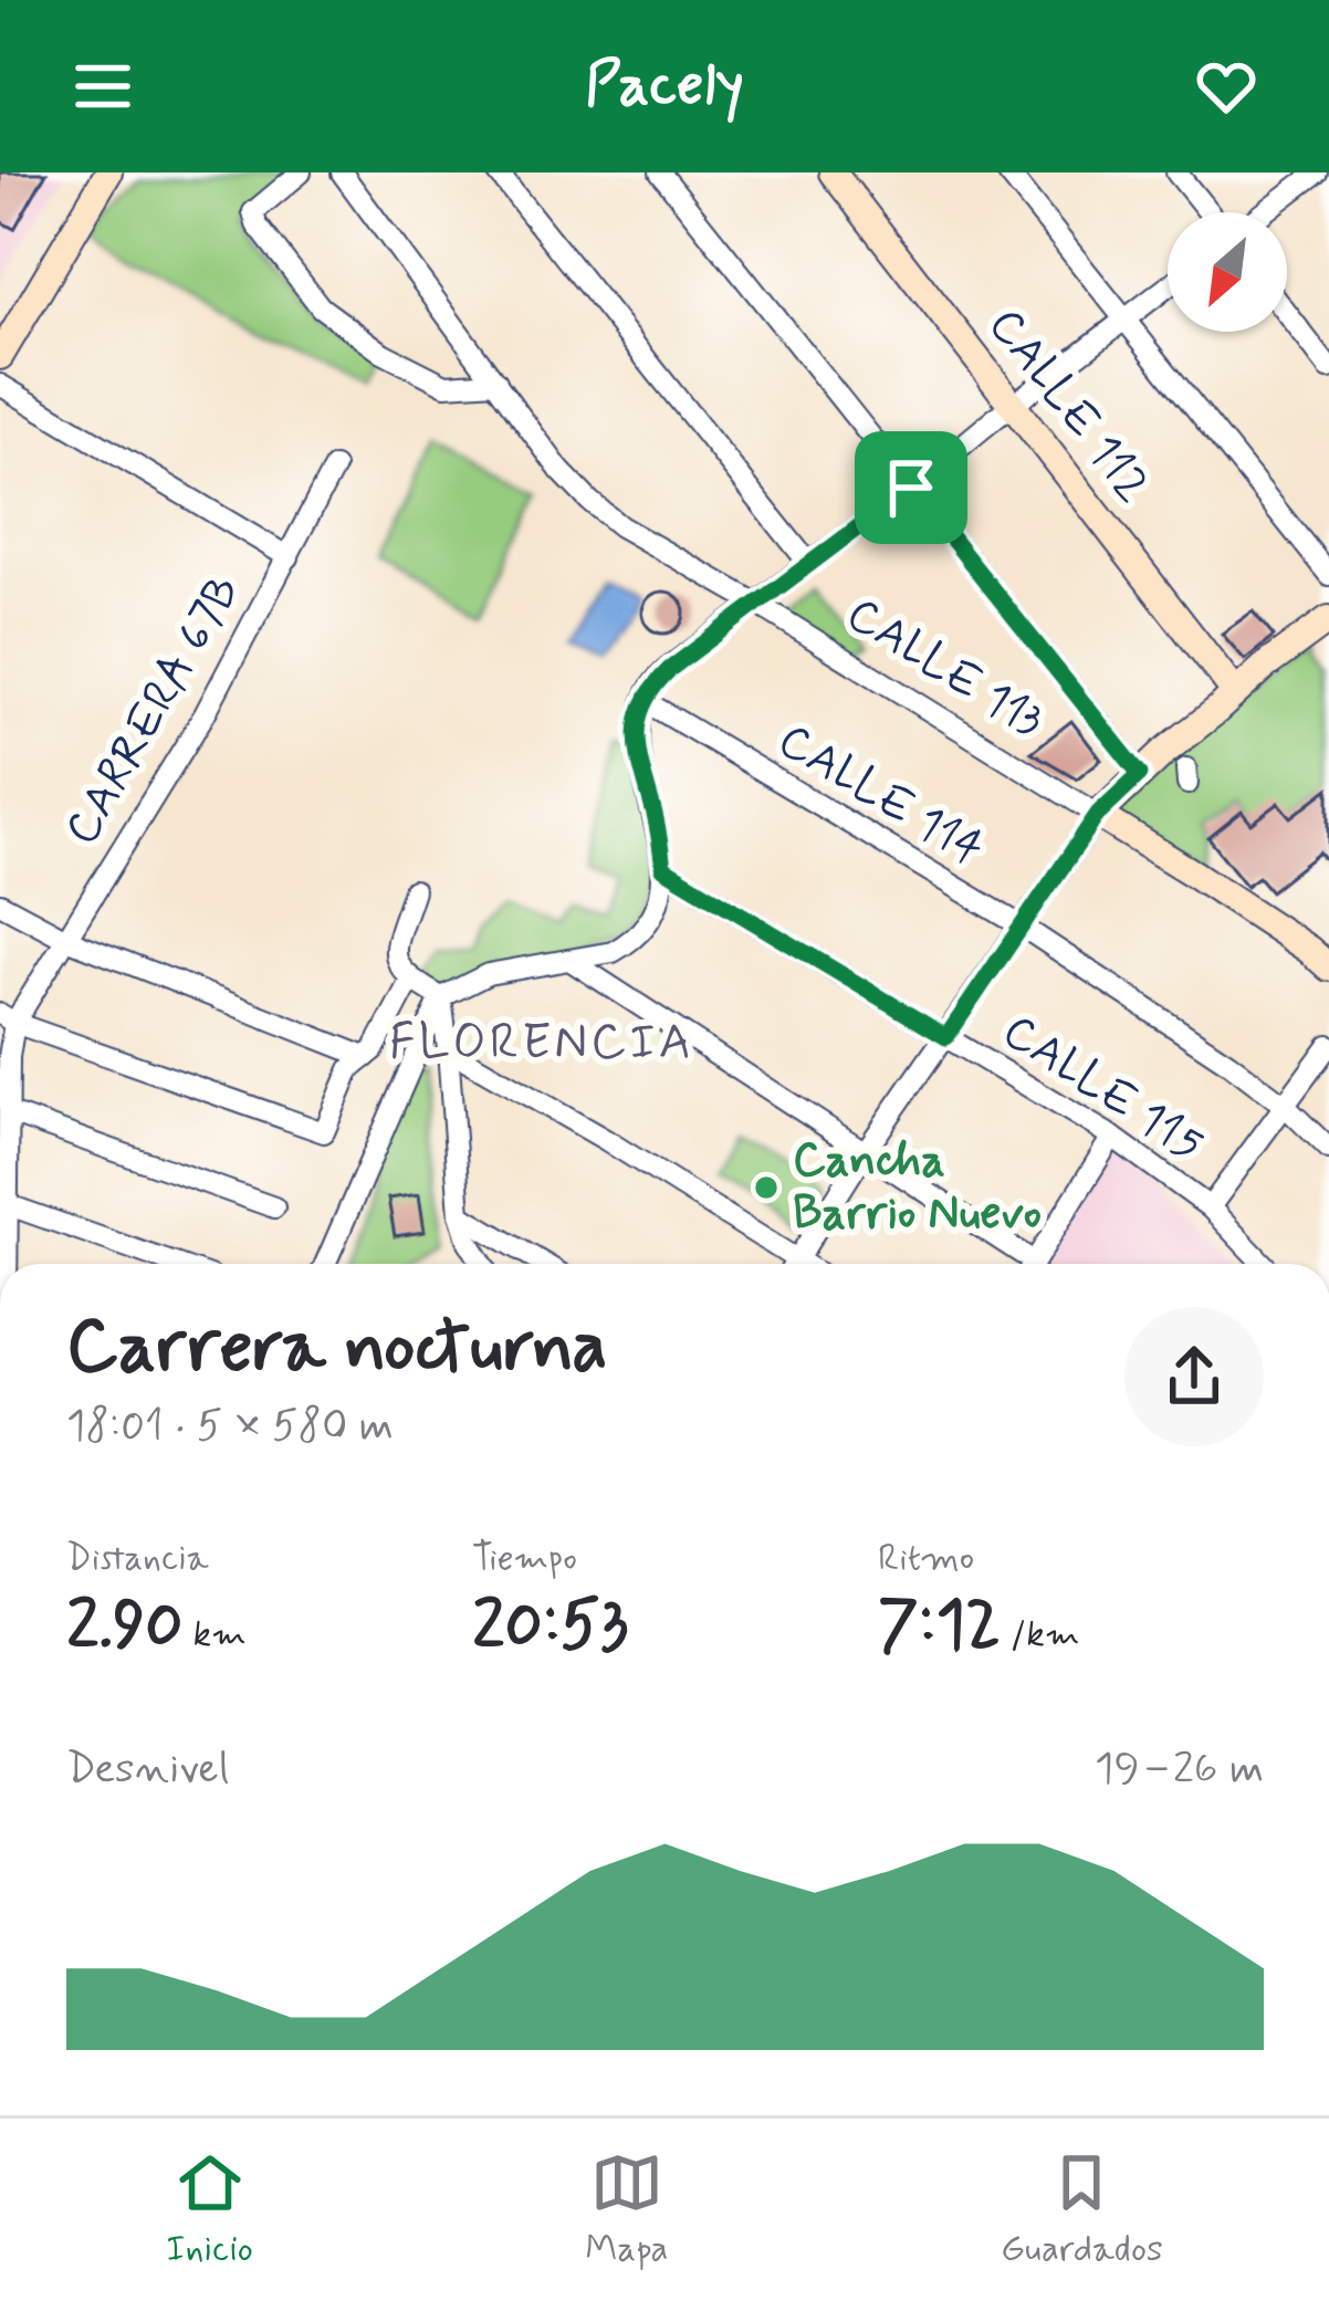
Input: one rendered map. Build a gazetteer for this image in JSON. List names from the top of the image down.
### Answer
{
  "streets": {
    "street": [
      "CALLE 112",
      "CALLE 113",
      "CARRERA 67B",
      "CALLE 114",
      "CALLE 115"
    ]
  },
  "districts": ["FLORENCIA"],
  "places": ["Cancha Barrio Nuevo"],
  "north": "bottom left",
  "page": {
    "header": "Pacely",
    "heading": ["Carrera nocturna", "18:01 · 5 × 580 m"],
    "stats": [
      ["Distancia", "2.90 km"],
      ["Tiempo", "20:53"],
      ["Ritmo", "7:12 /km"]
    ],
    "chart": ["Desnivel", "19–26 m"],
    "tabs": ["Inicio", "Mapa", "Guardados"]
  }
}
